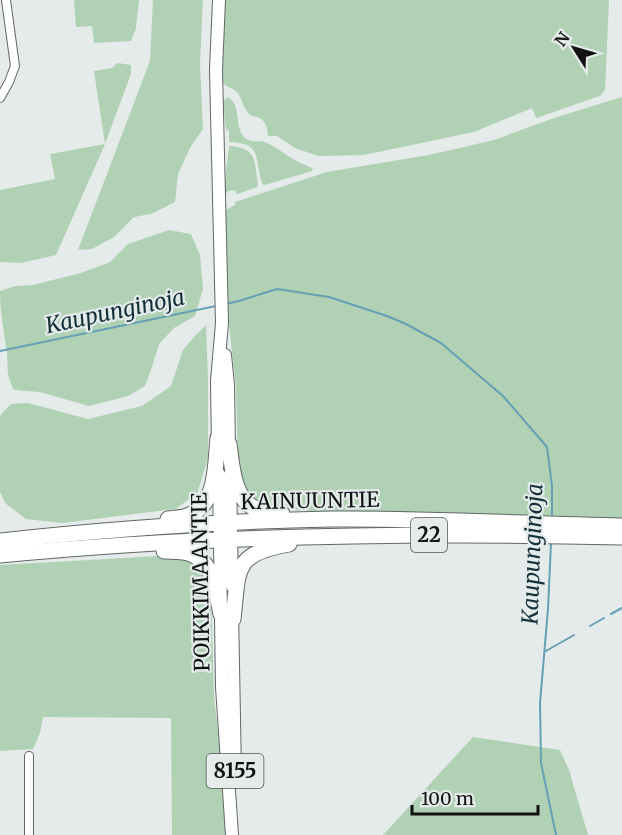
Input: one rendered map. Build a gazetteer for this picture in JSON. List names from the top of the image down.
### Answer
{
  "streets": {
    "highway": ["KAINUUNTIE", "22"],
    "main road": ["POIKKIMAANTIE", "8155"]
  },
  "crossings": [
    ["KAINUUNTIE", "POIKKIMAANTIE"]
  ],
  "water": ["Kaupunginoja"],
  "scale_bar": "100 m",
  "north": "top left"
}
